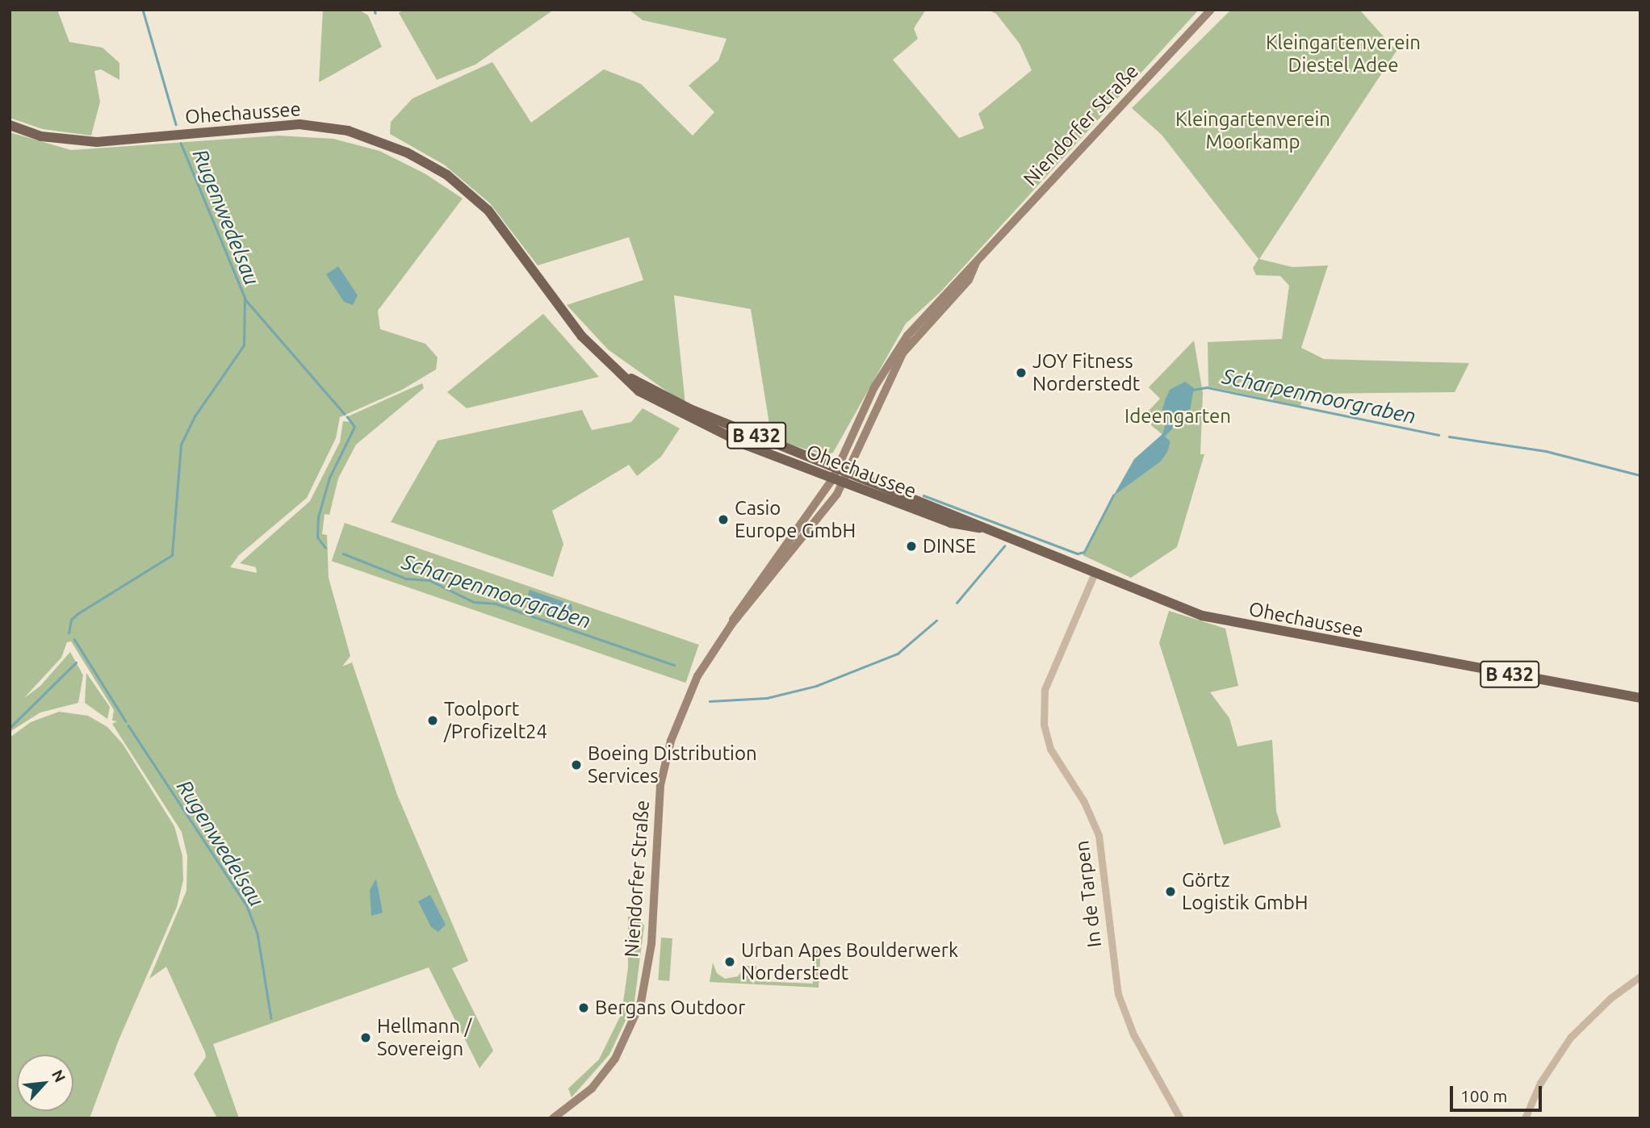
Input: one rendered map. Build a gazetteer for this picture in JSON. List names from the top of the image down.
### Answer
{
  "streets": {
    "main road": ["Ohechaussee", "Niendorfer Straße", "B 432"],
    "street": ["In de Tarpen"]
  },
  "crossings": [
    ["Ohechaussee", "Niendorfer Straße"],
    ["Ohechaussee", "In de Tarpen"]
  ],
  "water": ["Rugenwedelsau", "Scharpenmoorgraben"],
  "parks": ["Kleingartenverein Diestel Adee", "Kleingartenverein Moorkamp", "Ideengarten"],
  "places": [
    "JOY Fitness Norderstedt",
    "Casio Europe GmbH",
    "DINSE",
    "Toolport /Profizelt24",
    "Boeing Distribution Services",
    "Görtz Logistik GmbH",
    "Urban Apes Boulderwerk Norderstedt",
    "Bergans Outdoor",
    "Hellmann / Sovereign"
  ],
  "scale_bar": "100 m",
  "north": "top right"
}
